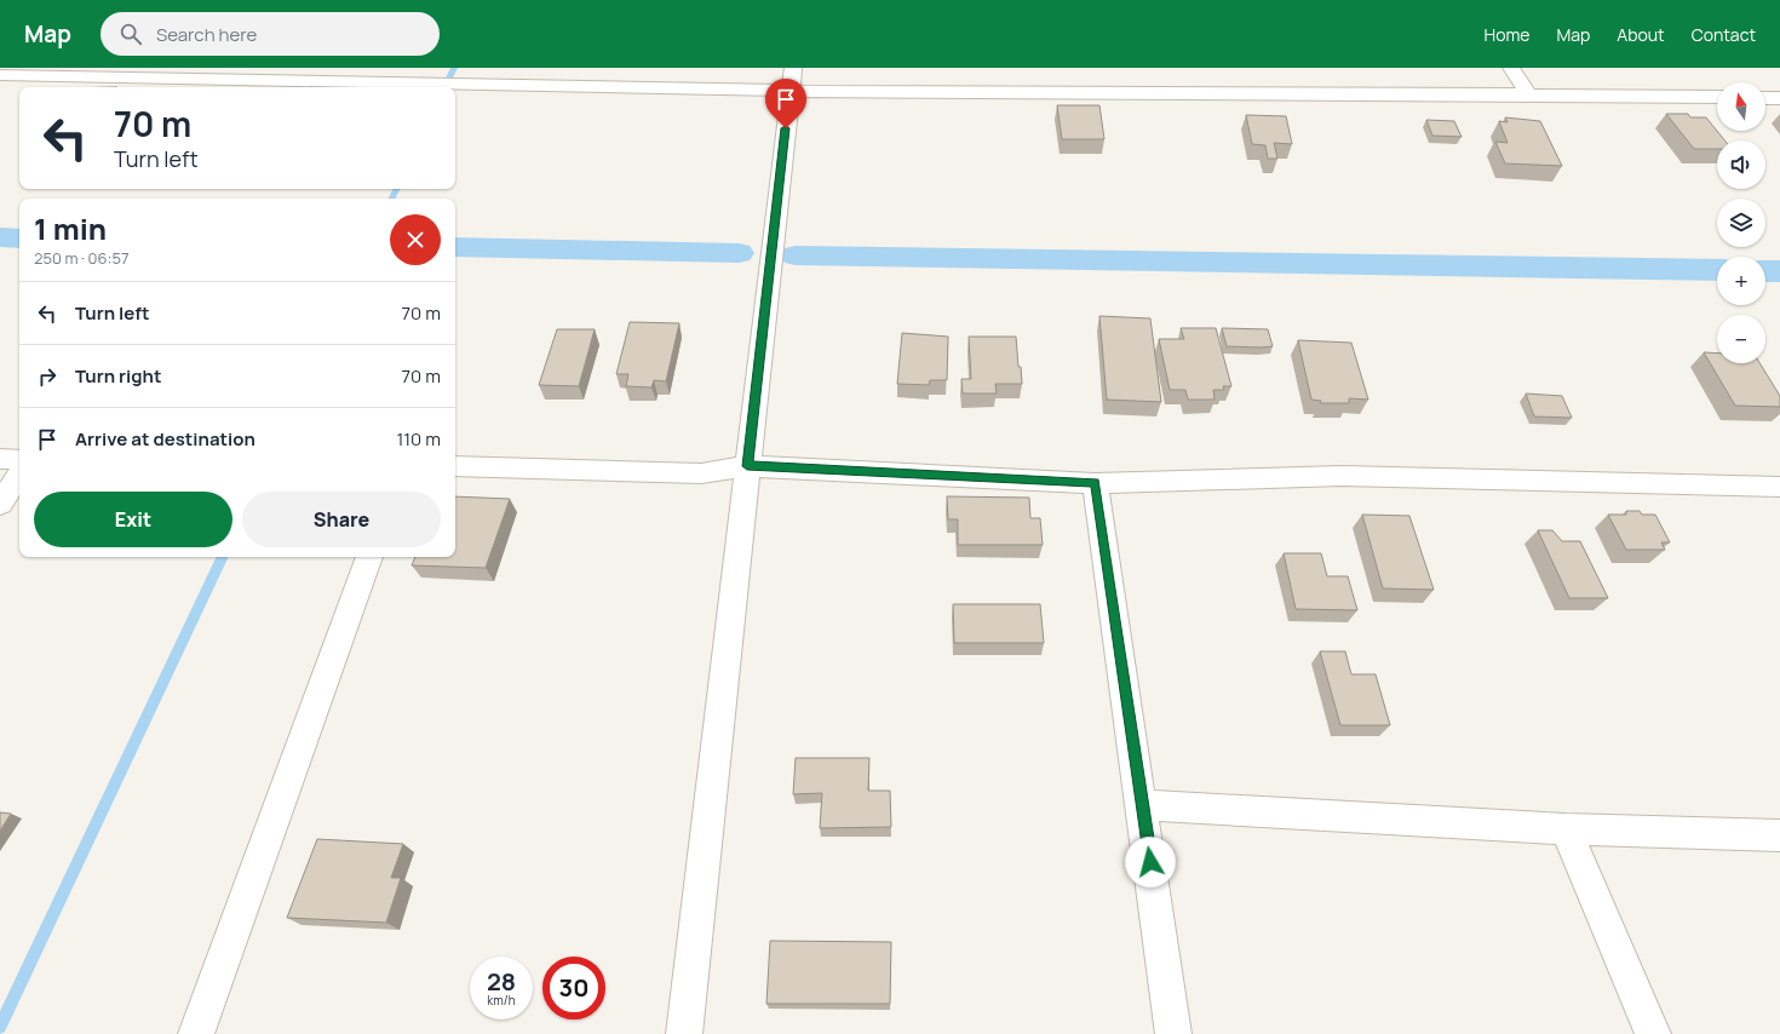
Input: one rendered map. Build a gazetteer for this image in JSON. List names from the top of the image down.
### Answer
{
  "north": "top",
  "page": {
    "header": "Map",
    "search": "Search here",
    "nav": [
      "Home",
      "Map",
      "About",
      "Contact"
    ],
    "map_buttons": ["+", "−"],
    "turn": ["70 m", "Turn left"],
    "heading": ["1 min", "250 m · 06:57"],
    "list": [
      {
        "name": "Turn left",
        "value": "70 m"
      },
      {
        "name": "Turn right",
        "value": "70 m"
      },
      {
        "name": "Arrive at destination",
        "value": "110 m"
      }
    ],
    "buttons": ["Exit", "Share"],
    "speed": "28 km/h",
    "limit": "30"
  }
}
